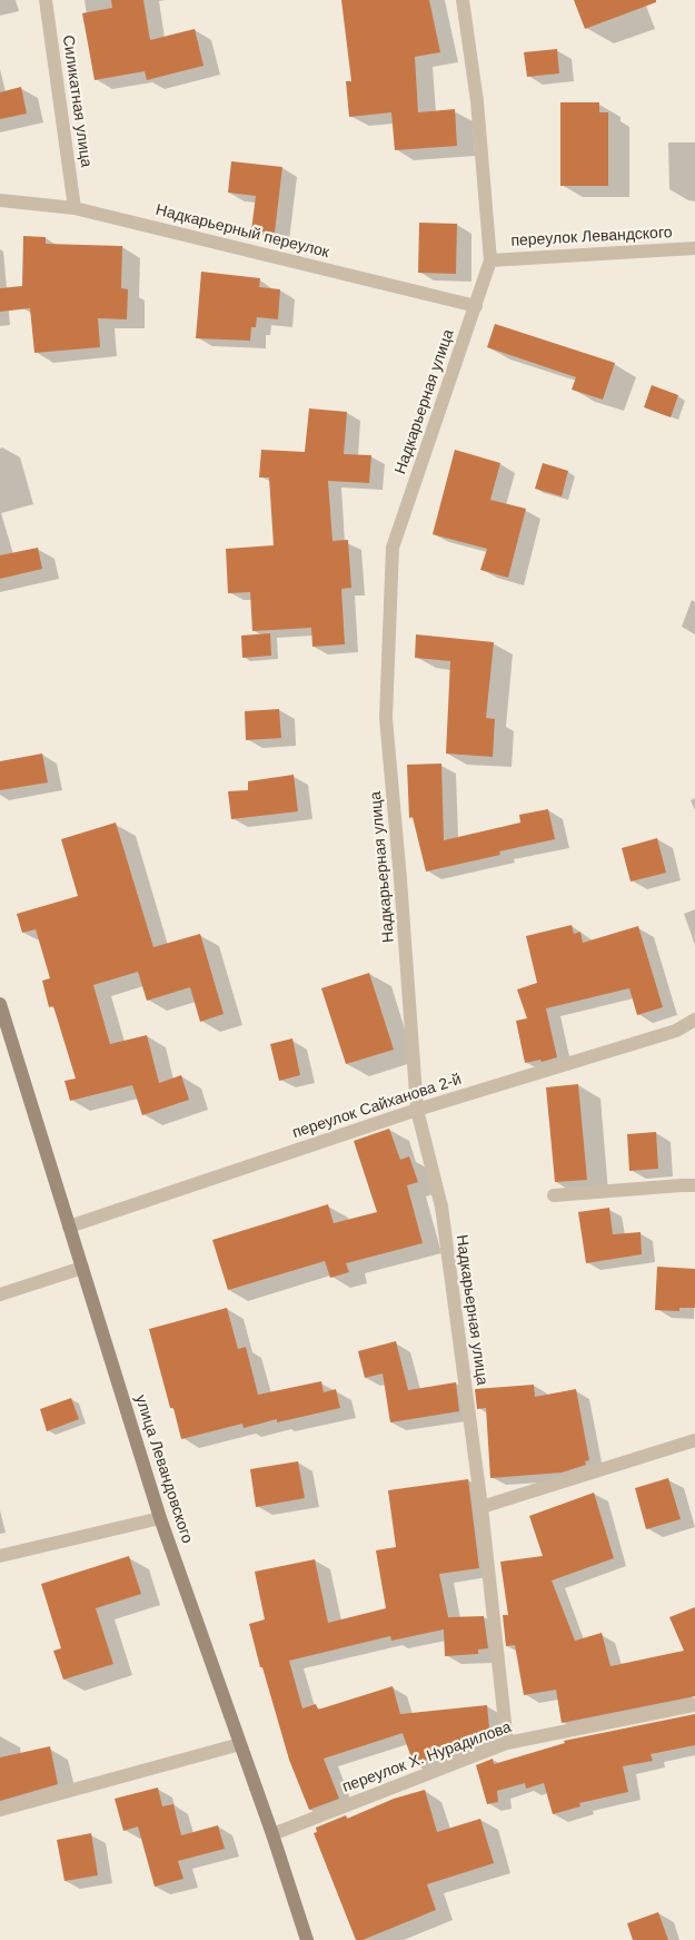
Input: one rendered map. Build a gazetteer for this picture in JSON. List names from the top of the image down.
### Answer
{
  "streets": {
    "street": [
      "Силикатная улица",
      "Надкарьерный переулок",
      "переулок Левандского",
      "Надкарьерная улица",
      "переулок Сайханова 2-й",
      "улица Левандовского",
      "переулок Х. Нурадилова"
    ]
  },
  "crossings": [
    ["Силикатная улица", "Надкарьерный переулок"],
    ["Надкарьерный переулок", "Надкарьерная улица"],
    ["переулок Левандского", "Надкарьерная улица"],
    ["Надкарьерная улица", "переулок Сайханова 2-й"],
    ["Надкарьерная улица", "переулок Х. Нурадилова"],
    ["переулок Сайханова 2-й", "улица Левандовского"],
    ["улица Левандовского", "переулок Х. Нурадилова"]
  ]
}
